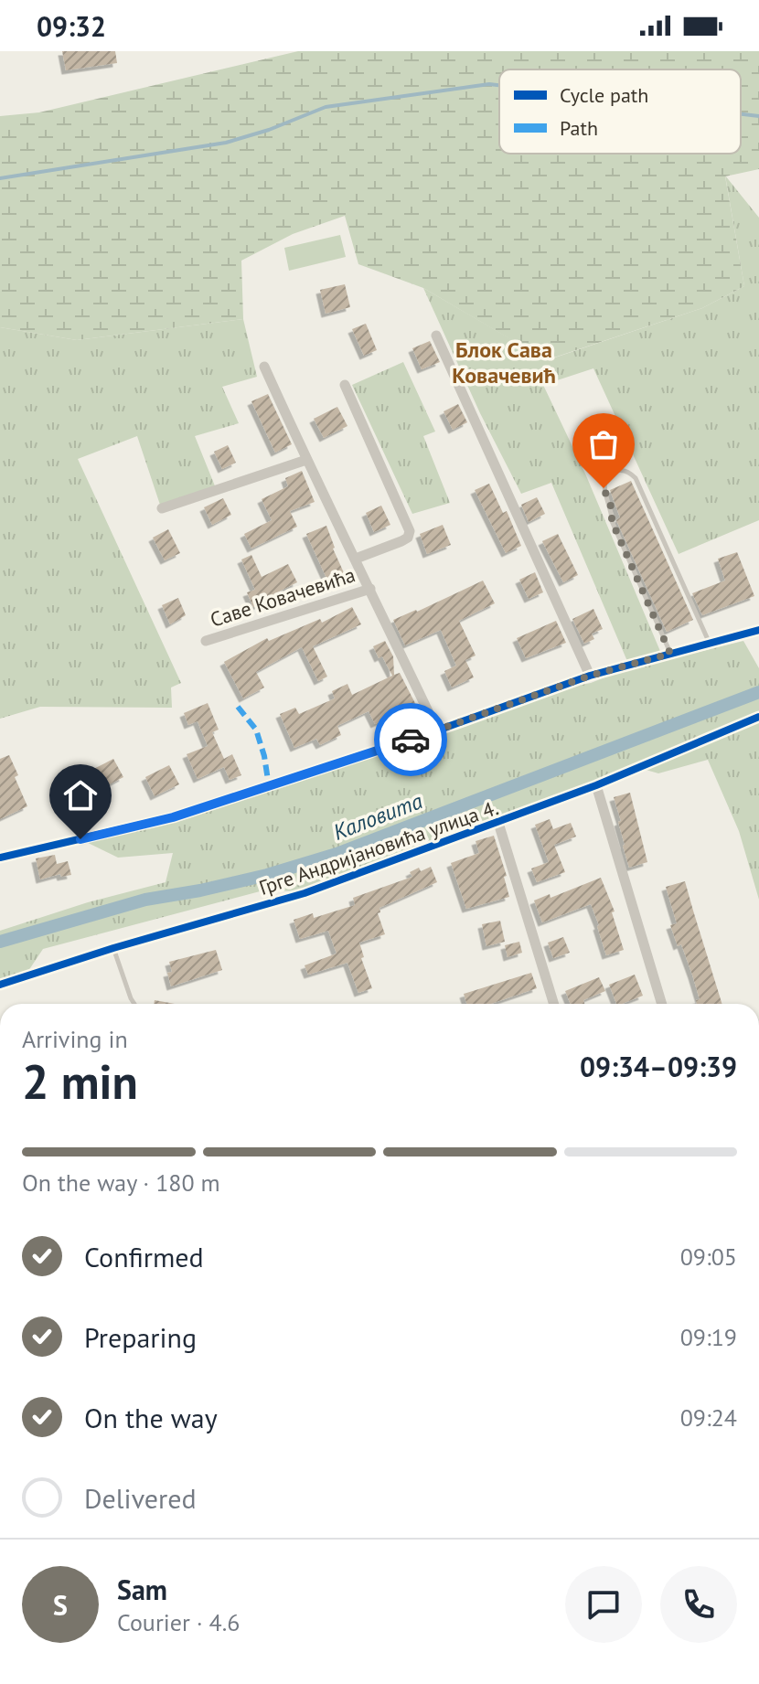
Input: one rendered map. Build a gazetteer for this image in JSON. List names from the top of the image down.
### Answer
{
  "streets": {
    "street": ["Саве Ковачевића", "Грге Андријановића улица 4."]
  },
  "districts": ["Блок Сава Ковачевић"],
  "water": ["Каловита"],
  "legend": ["Cycle path", "Path"],
  "page": {
    "status": "09:32",
    "heading": ["2 min", "Arriving in", "09:34–09:39"],
    "panel": ["Sam", "Courier · 4.6"],
    "bar": "On the way · 180 m",
    "list": [
      ["Confirmed", "09:05"],
      ["Preparing", "09:19"],
      ["On the way", "09:24"],
      "Delivered"
    ],
    "round": "S"
  }
}
